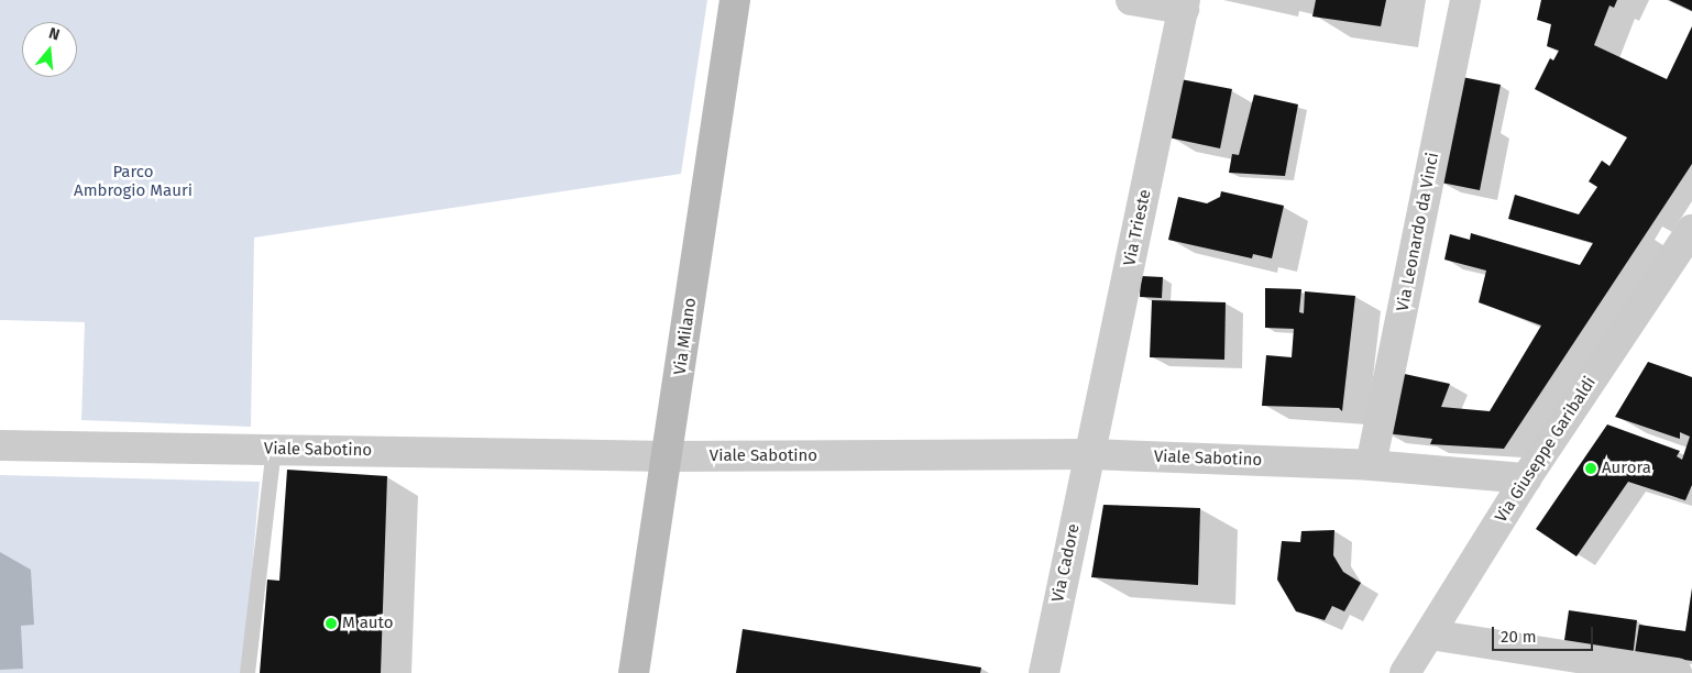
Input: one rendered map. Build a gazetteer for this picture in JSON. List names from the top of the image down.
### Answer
{
  "streets": {
    "main road": ["Via Milano"],
    "street": [
      "Via Trieste",
      "Via Leonardo da Vinci",
      "Viale Sabotino",
      "Via Giuseppe Garibaldi",
      "Via Cadore"
    ]
  },
  "crossings": [
    ["Via Trieste", "Viale Sabotino"],
    ["Via Trieste", "Via Cadore"],
    ["Via Leonardo da Vinci", "Viale Sabotino"],
    ["Via Milano", "Viale Sabotino"],
    ["Viale Sabotino", "Via Giuseppe Garibaldi"],
    ["Viale Sabotino", "Via Cadore"]
  ],
  "parks": ["Parco Ambrogio Mauri"],
  "places": ["Aurora", "M auto"],
  "scale_bar": "20 m",
  "north": "top"
}
